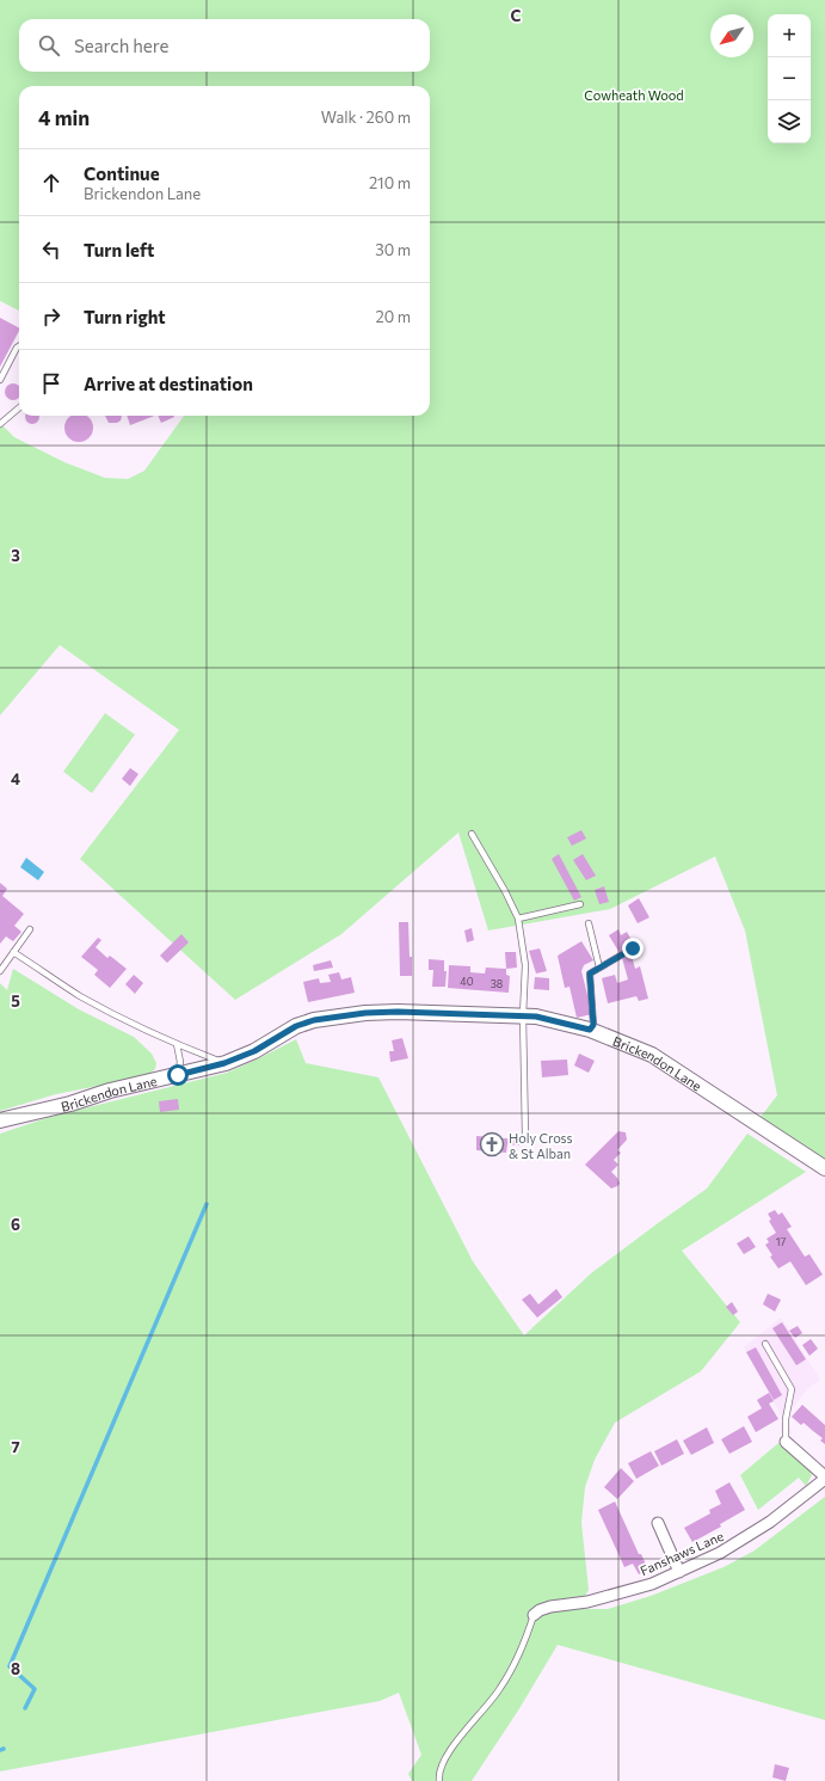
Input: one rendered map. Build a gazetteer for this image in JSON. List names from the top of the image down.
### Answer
{
  "streets": {
    "street": ["Brickendon Lane", "Fanshaws Lane"]
  },
  "parks": ["Cowheath Wood"],
  "places": {
    "church": ["Holy Cross & St Alban"]
  },
  "house_numbers": ["40", "38", "17"],
  "north": "bottom left",
  "page": {
    "map_buttons": ["+", "−"],
    "search": "Search here",
    "heading": ["4 min", "Walk · 260 m"],
    "list": [
      ["Continue", "Brickendon Lane", "210 m"],
      ["Turn left", "30 m"],
      ["Turn right", "20 m"],
      "Arrive at destination"
    ]
  },
  "grid": {
    "columns": ["C"],
    "rows": [
      "3",
      "4",
      "5",
      "6",
      "7",
      "8"
    ]
  }
}
